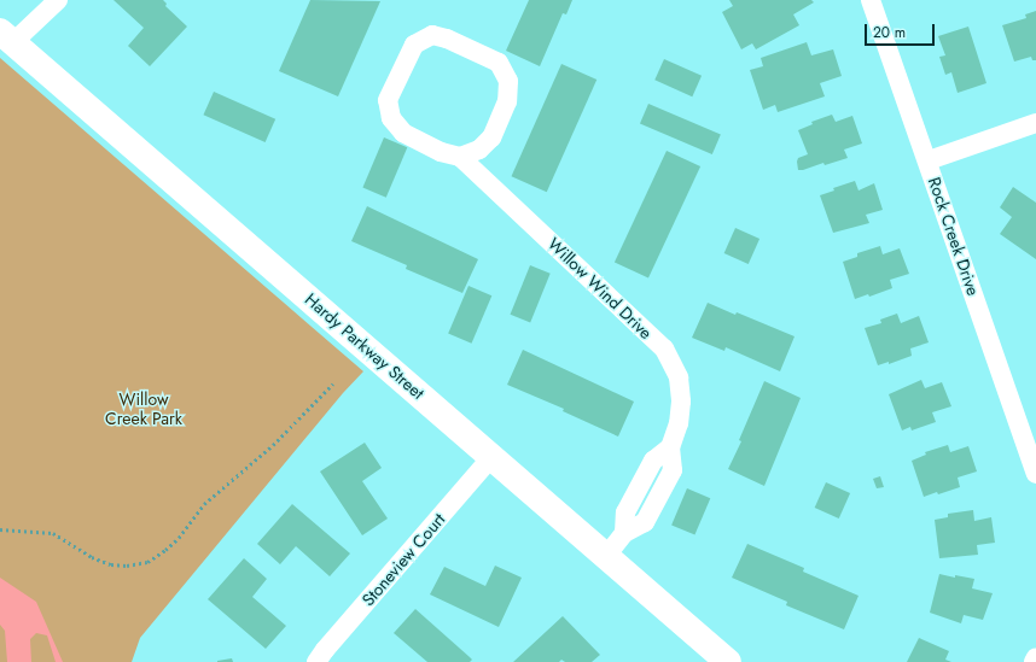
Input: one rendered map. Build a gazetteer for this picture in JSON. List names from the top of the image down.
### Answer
{
  "streets": {
    "main road": ["Hardy Parkway Street"],
    "street": ["Rock Creek Drive", "Willow Wind Drive", "Stoneview Court"]
  },
  "crossings": [
    ["Willow Wind Drive", "Hardy Parkway Street"],
    ["Hardy Parkway Street", "Stoneview Court"]
  ],
  "parks": ["Willow Creek Park"],
  "scale_bar": "20 m"
}
